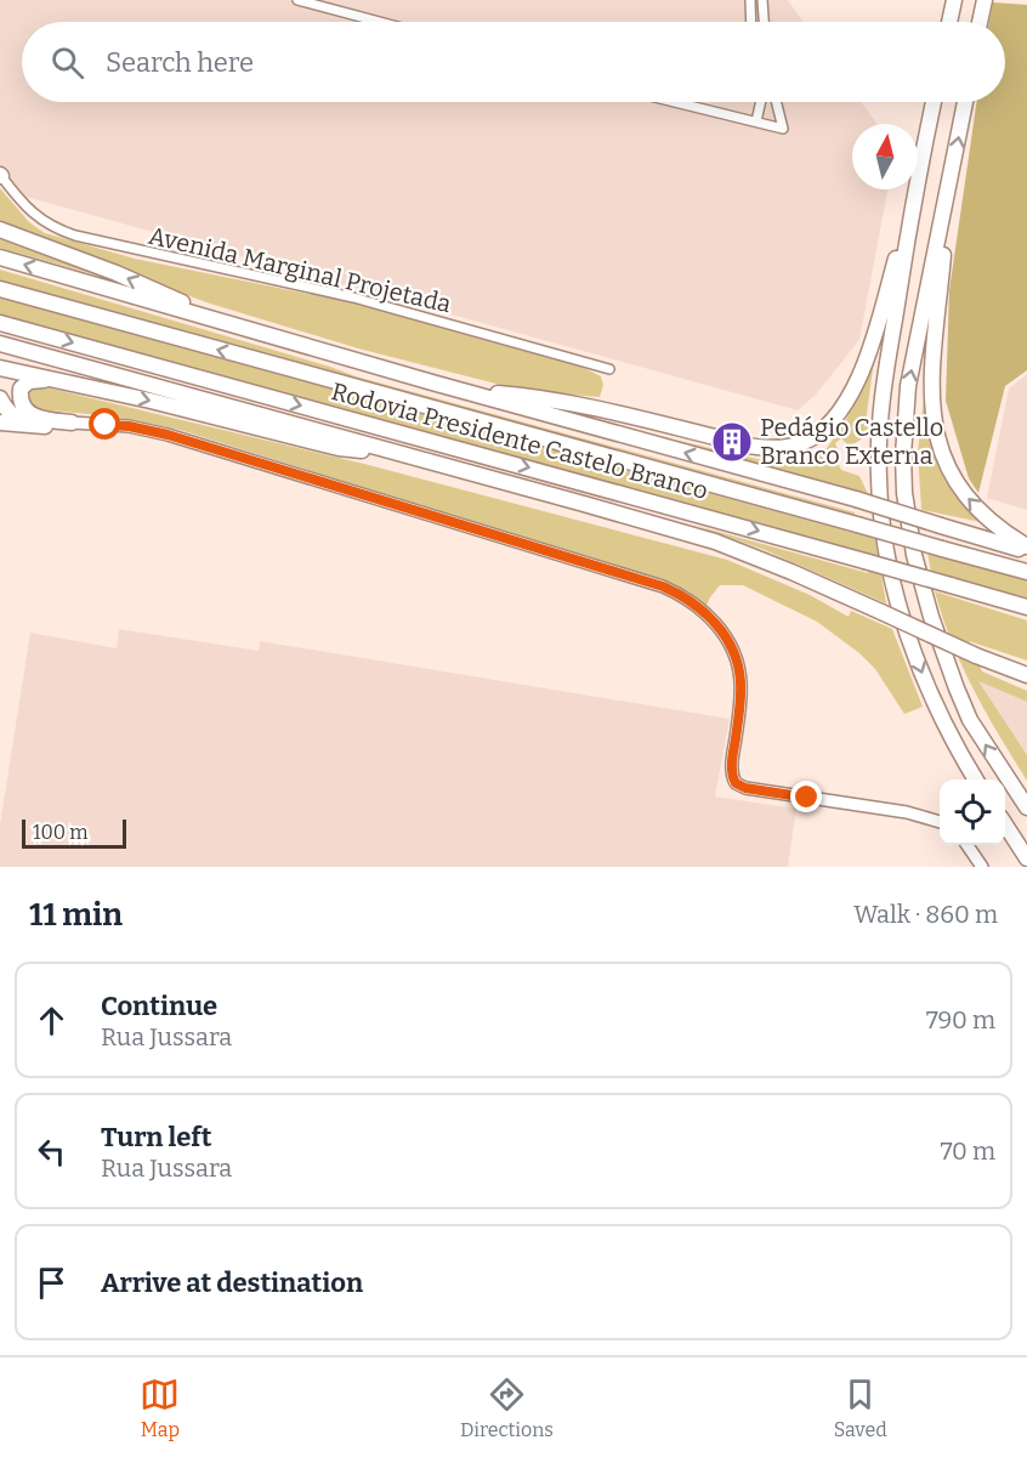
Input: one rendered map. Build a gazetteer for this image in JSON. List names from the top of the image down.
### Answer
{
  "streets": {
    "highway": ["Rodovia Presidente Castelo Branco"],
    "street": ["Avenida Marginal Projetada"]
  },
  "places": {
    "building": ["Pedágio Castello Branco Externa"]
  },
  "scale_bar": "100 m",
  "north": "top",
  "page": {
    "search": "Search here",
    "scale": "100 m",
    "heading": ["11 min", "Walk · 860 m"],
    "list": [
      ["Continue", "Rua Jussara", "790 m"],
      ["Turn left", "Rua Jussara", "70 m"],
      "Arrive at destination"
    ],
    "nav": ["Map", "Directions", "Saved"]
  }
}
